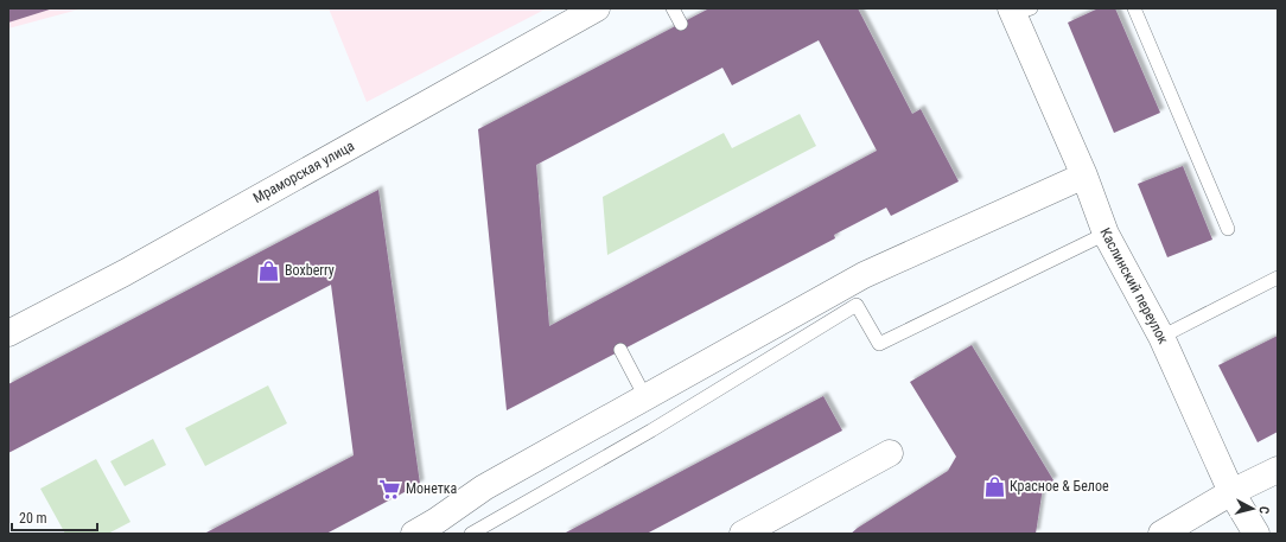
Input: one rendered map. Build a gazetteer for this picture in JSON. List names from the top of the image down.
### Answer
{
  "streets": {
    "street": ["Мраморская улица", "Каслинский переулок"]
  },
  "places": {
    "shop": ["Boxberry", "Красное & Белое"],
    "supermarket": ["Монетка"]
  },
  "scale_bar": "20 m",
  "north": "right"
}
